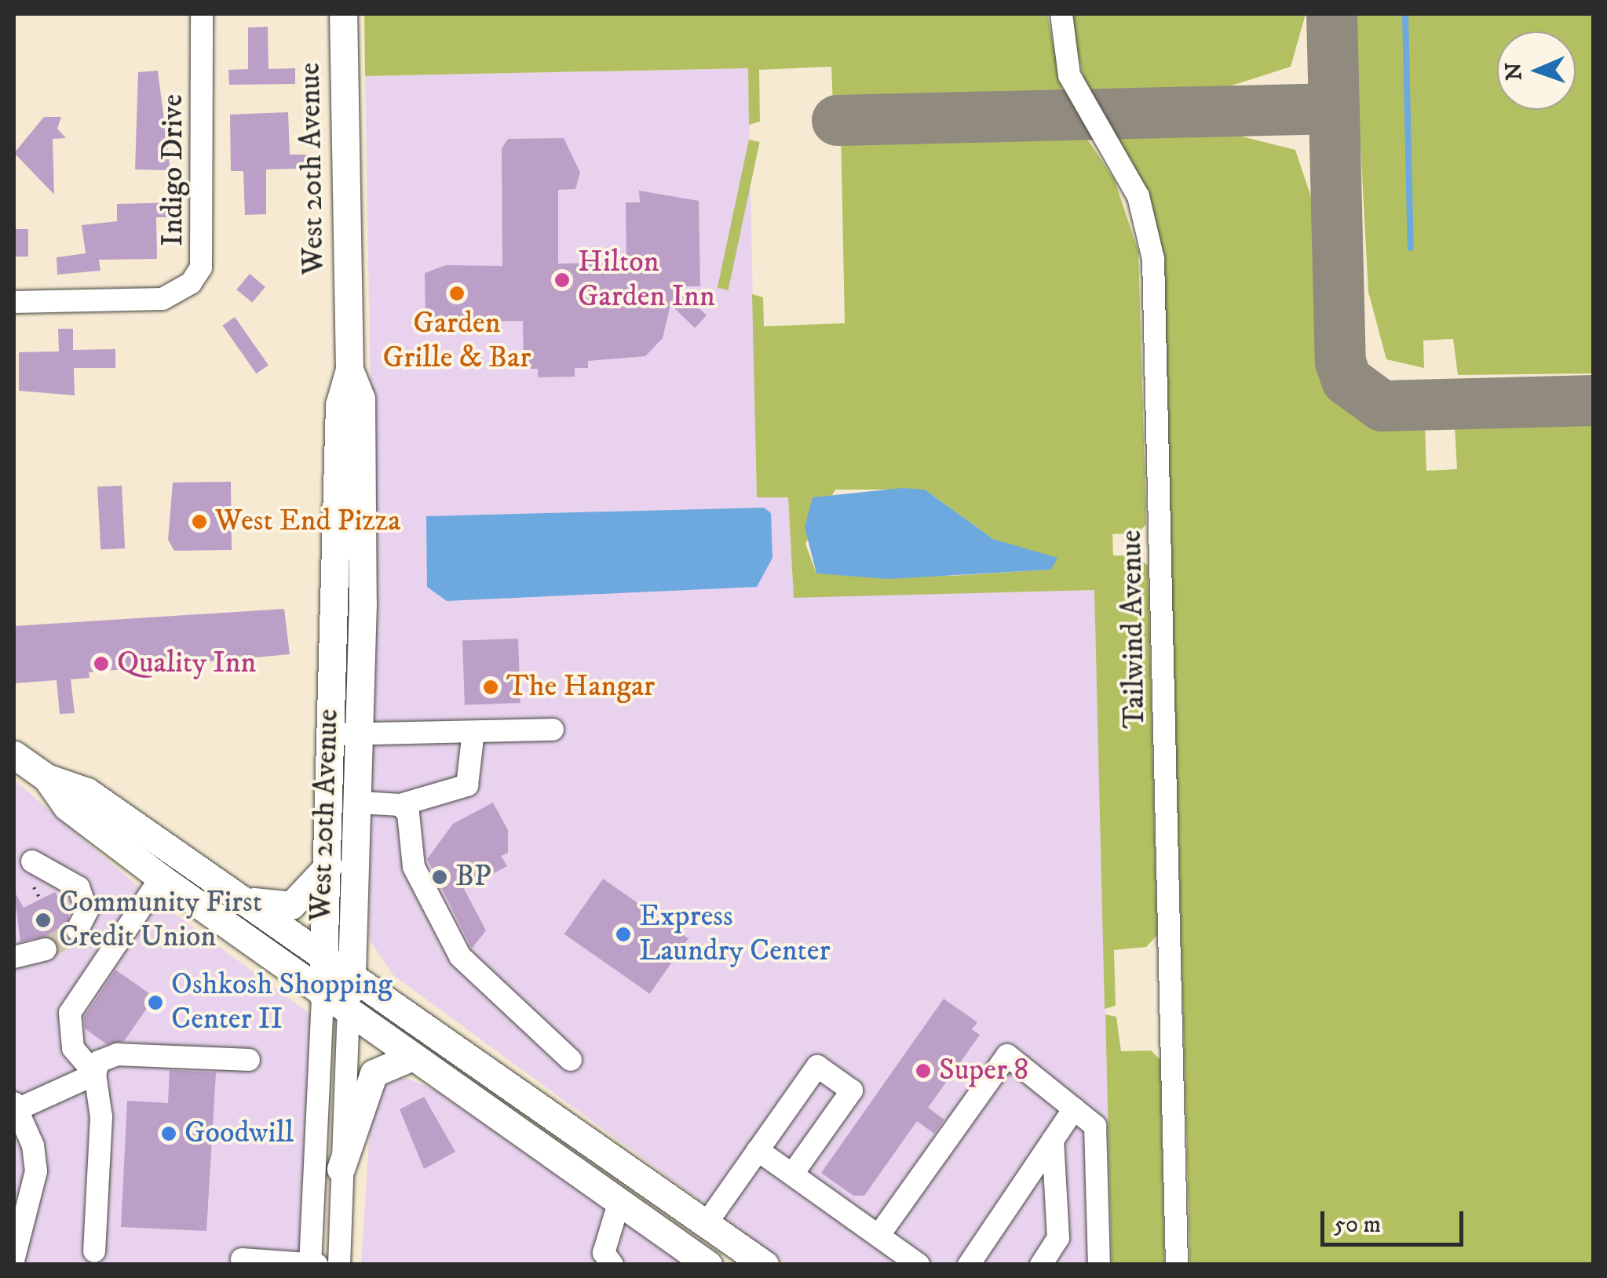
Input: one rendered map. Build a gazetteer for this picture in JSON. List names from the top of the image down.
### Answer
{
  "streets": {
    "main road": ["West 20th Avenue"],
    "street": ["Indigo Drive", "Tailwind Avenue"]
  },
  "places": [
    "Hilton Garden Inn",
    "Garden Grille & Bar",
    "West End Pizza",
    "Quality Inn",
    "The Hangar",
    "BP",
    "Community First Credit Union",
    "Express Laundry Center",
    "Oshkosh Shopping Center II",
    "Super 8",
    "Goodwill"
  ],
  "scale_bar": "50 m",
  "north": "left"
}
